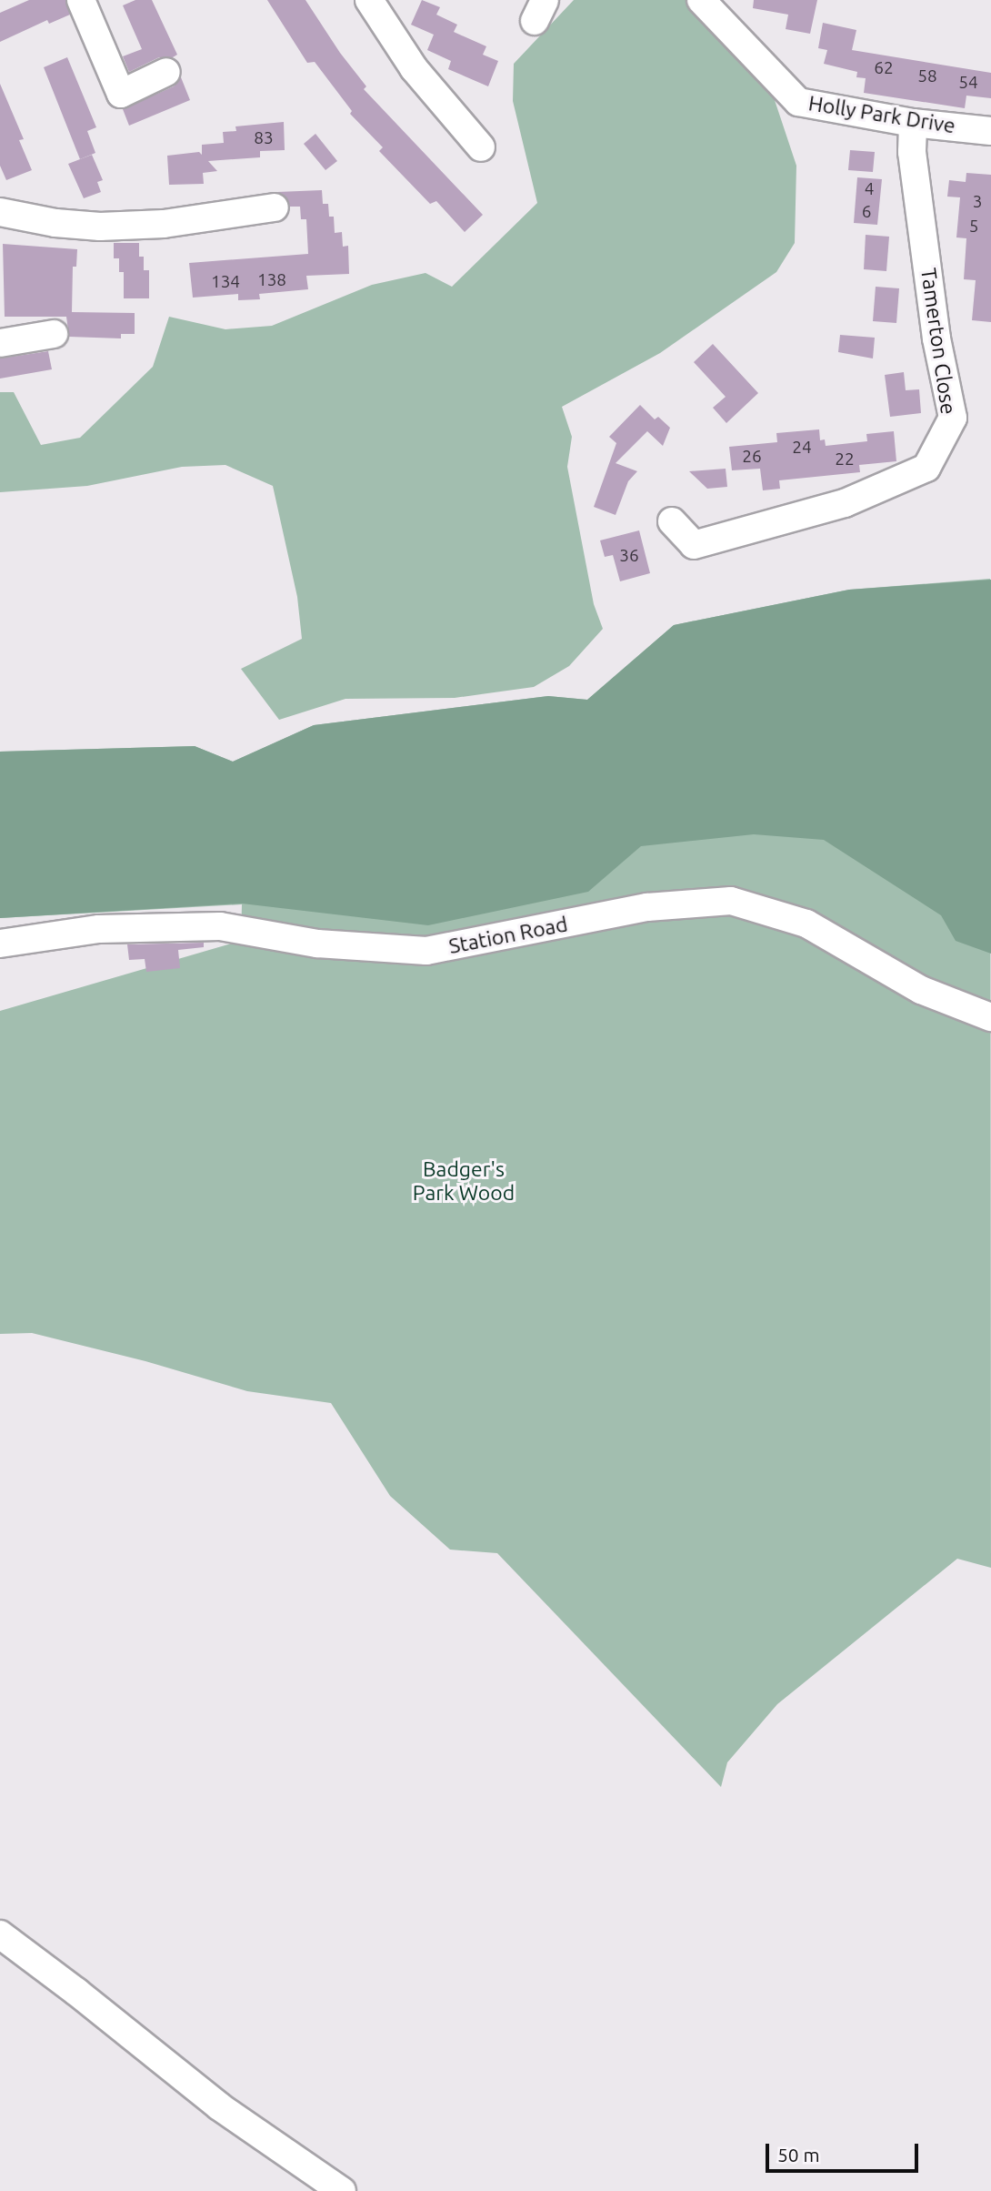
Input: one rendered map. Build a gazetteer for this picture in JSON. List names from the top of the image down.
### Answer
{
  "streets": {
    "street": ["Holly Park Drive", "Tamerton Close", "Station Road"]
  },
  "crossings": [
    ["Holly Park Drive", "Tamerton Close"]
  ],
  "parks": ["Badger's Park Wood"],
  "house_numbers": [
    "62",
    "58",
    "54",
    "83",
    "4",
    "3",
    "6",
    "5",
    "138",
    "134",
    "24",
    "26",
    "22",
    "36"
  ],
  "scale_bar": "50 m"
}
